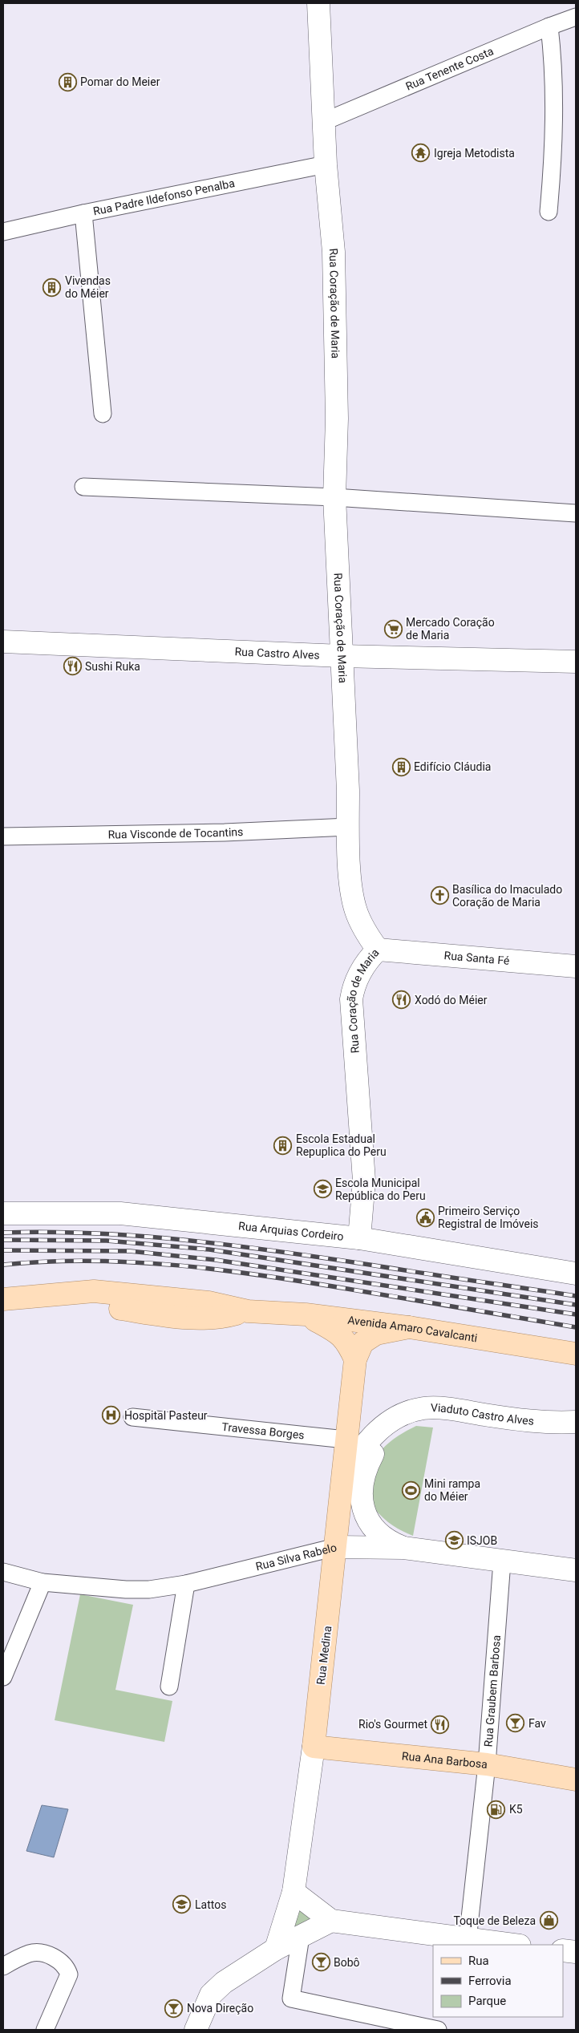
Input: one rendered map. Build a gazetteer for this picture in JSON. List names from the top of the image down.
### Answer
{
  "streets": {
    "main road": ["Avenida Amaro Cavalcanti", "Rua Medina", "Rua Ana Barbosa"],
    "street": [
      "Rua Tenente Costa",
      "Rua Padre Ildefonso Penalba",
      "Rua Coração de Maria",
      "Rua Castro Alves",
      "Rua Visconde de Tocantins",
      "Rua Santa Fé",
      "Rua Arquias Cordeiro",
      "Viaduto Castro Alves",
      "Travessa Borges",
      "Rua Silva Rabelo",
      "Rua Graubem Barbosa"
    ]
  },
  "crossings": [
    ["Rua Tenente Costa", "Rua Coração de Maria"],
    ["Rua Padre Ildefonso Penalba", "Rua Coração de Maria"],
    ["Rua Coração de Maria", "Rua Castro Alves"],
    ["Rua Coração de Maria", "Rua Visconde de Tocantins"],
    ["Rua Coração de Maria", "Rua Santa Fé"],
    ["Rua Coração de Maria", "Rua Arquias Cordeiro"],
    ["Avenida Amaro Cavalcanti", "Rua Medina"],
    ["Viaduto Castro Alves", "Rua Medina"],
    ["Travessa Borges", "Rua Medina"],
    ["Rua Silva Rabelo", "Rua Medina"],
    ["Rua Silva Rabelo", "Rua Graubem Barbosa"],
    ["Rua Medina", "Rua Ana Barbosa"],
    ["Rua Graubem Barbosa", "Rua Ana Barbosa"]
  ],
  "places": {
    "building": [
      "Pomar do Meier",
      "Vivendas do Méier",
      "Edifício Cláudia",
      "Escola Estadual Repuplica do Peru"
    ],
    "temple": ["Igreja Metodista"],
    "supermarket": ["Mercado Coração de Maria"],
    "restaurant": ["Sushi Ruka", "Xodó do Méier", "Rio's Gourmet"],
    "church": ["Basílica do Imaculado Coração de Maria"],
    "school or university": ["Escola Municipal República do Peru", "ISJOB", "Lattos"],
    "public building": ["Primeiro Serviço Registral de Imóveis"],
    "hospital": ["Hospital Pasteur"],
    "sports": ["Mini rampa do Méier"],
    "bar": ["Fav", "Bobô", "Nova Direção"],
    "fuel station": ["K5"],
    "shop": ["Toque de Beleza"]
  },
  "legend": ["Rua", "Ferrovia", "Parque"]
}
